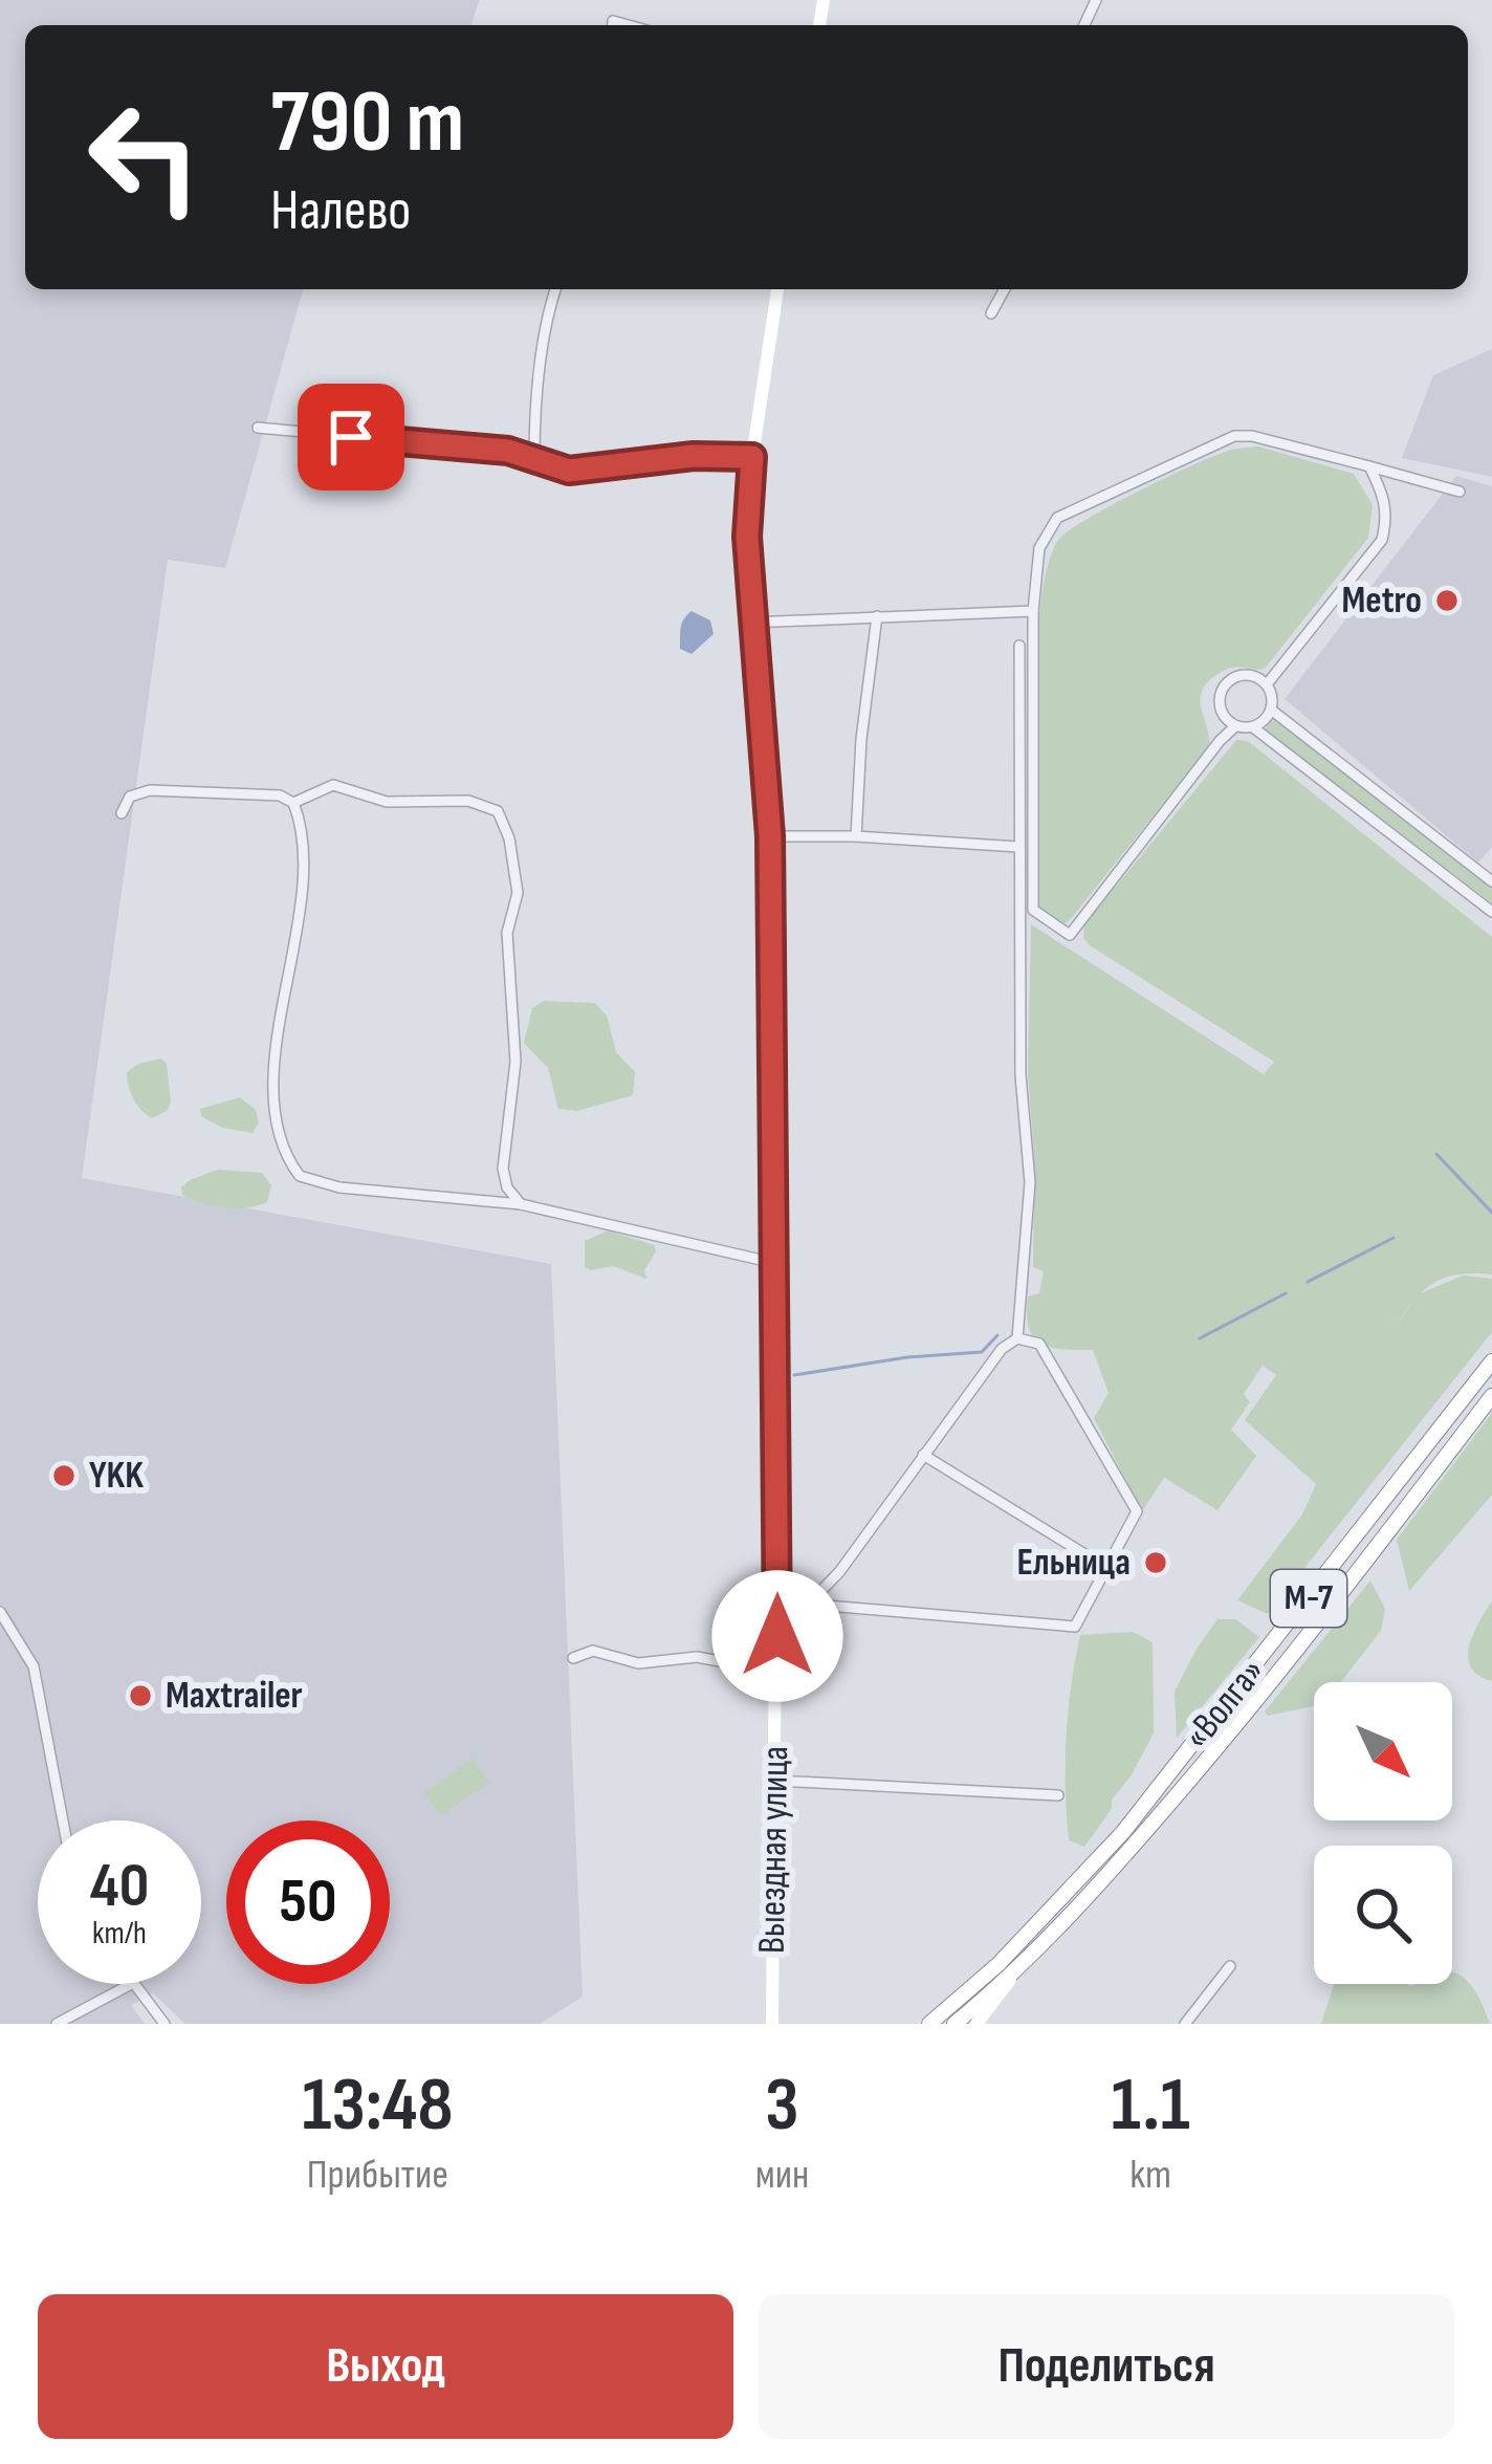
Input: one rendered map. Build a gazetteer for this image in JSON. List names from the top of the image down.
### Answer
{
  "streets": {
    "highway": ["М-7", "«Волга»"],
    "main road": ["Выездная улица"]
  },
  "places": [
    "Metro",
    "YKK",
    "Ельница",
    "Maxtrailer"
  ],
  "north": "bottom right",
  "page": {
    "turn": ["790 m", "Налево"],
    "speed": "40 km/h",
    "limit": "50",
    "eta": [
      "13:48",
      "Прибытие",
      "3",
      "мин",
      "1.1",
      "km"
    ],
    "buttons": ["Выход", "Поделиться"]
  }
}
